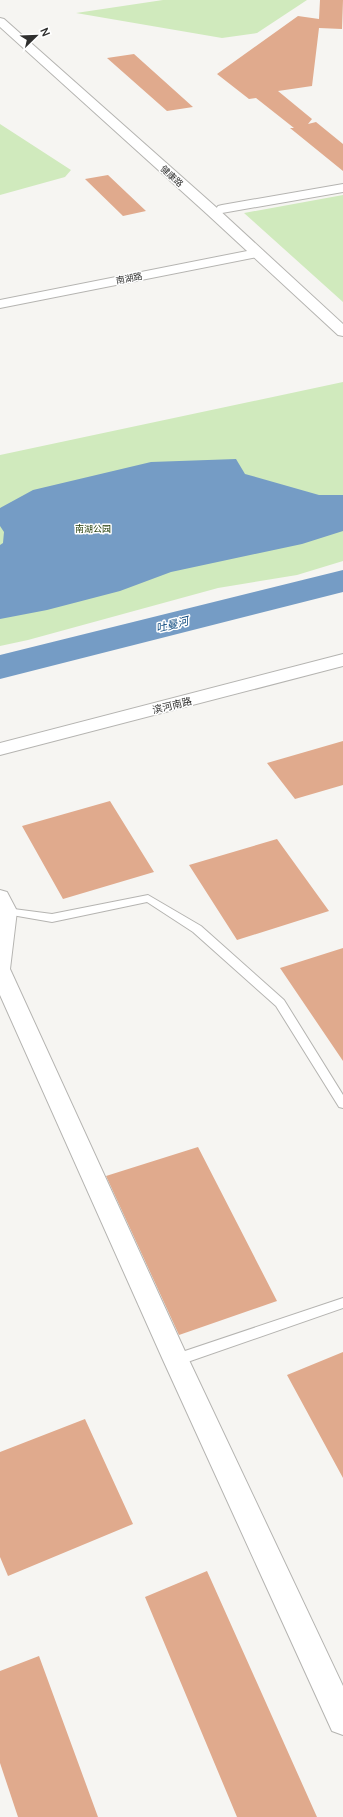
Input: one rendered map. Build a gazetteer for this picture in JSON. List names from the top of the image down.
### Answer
{
  "streets": {
    "main road": ["健康路", "南湖路", "滨河南路"]
  },
  "crossings": [
    ["健康路", "南湖路"]
  ],
  "water": ["吐曼河"],
  "parks": ["南湖公园"],
  "north": "top right"
}
